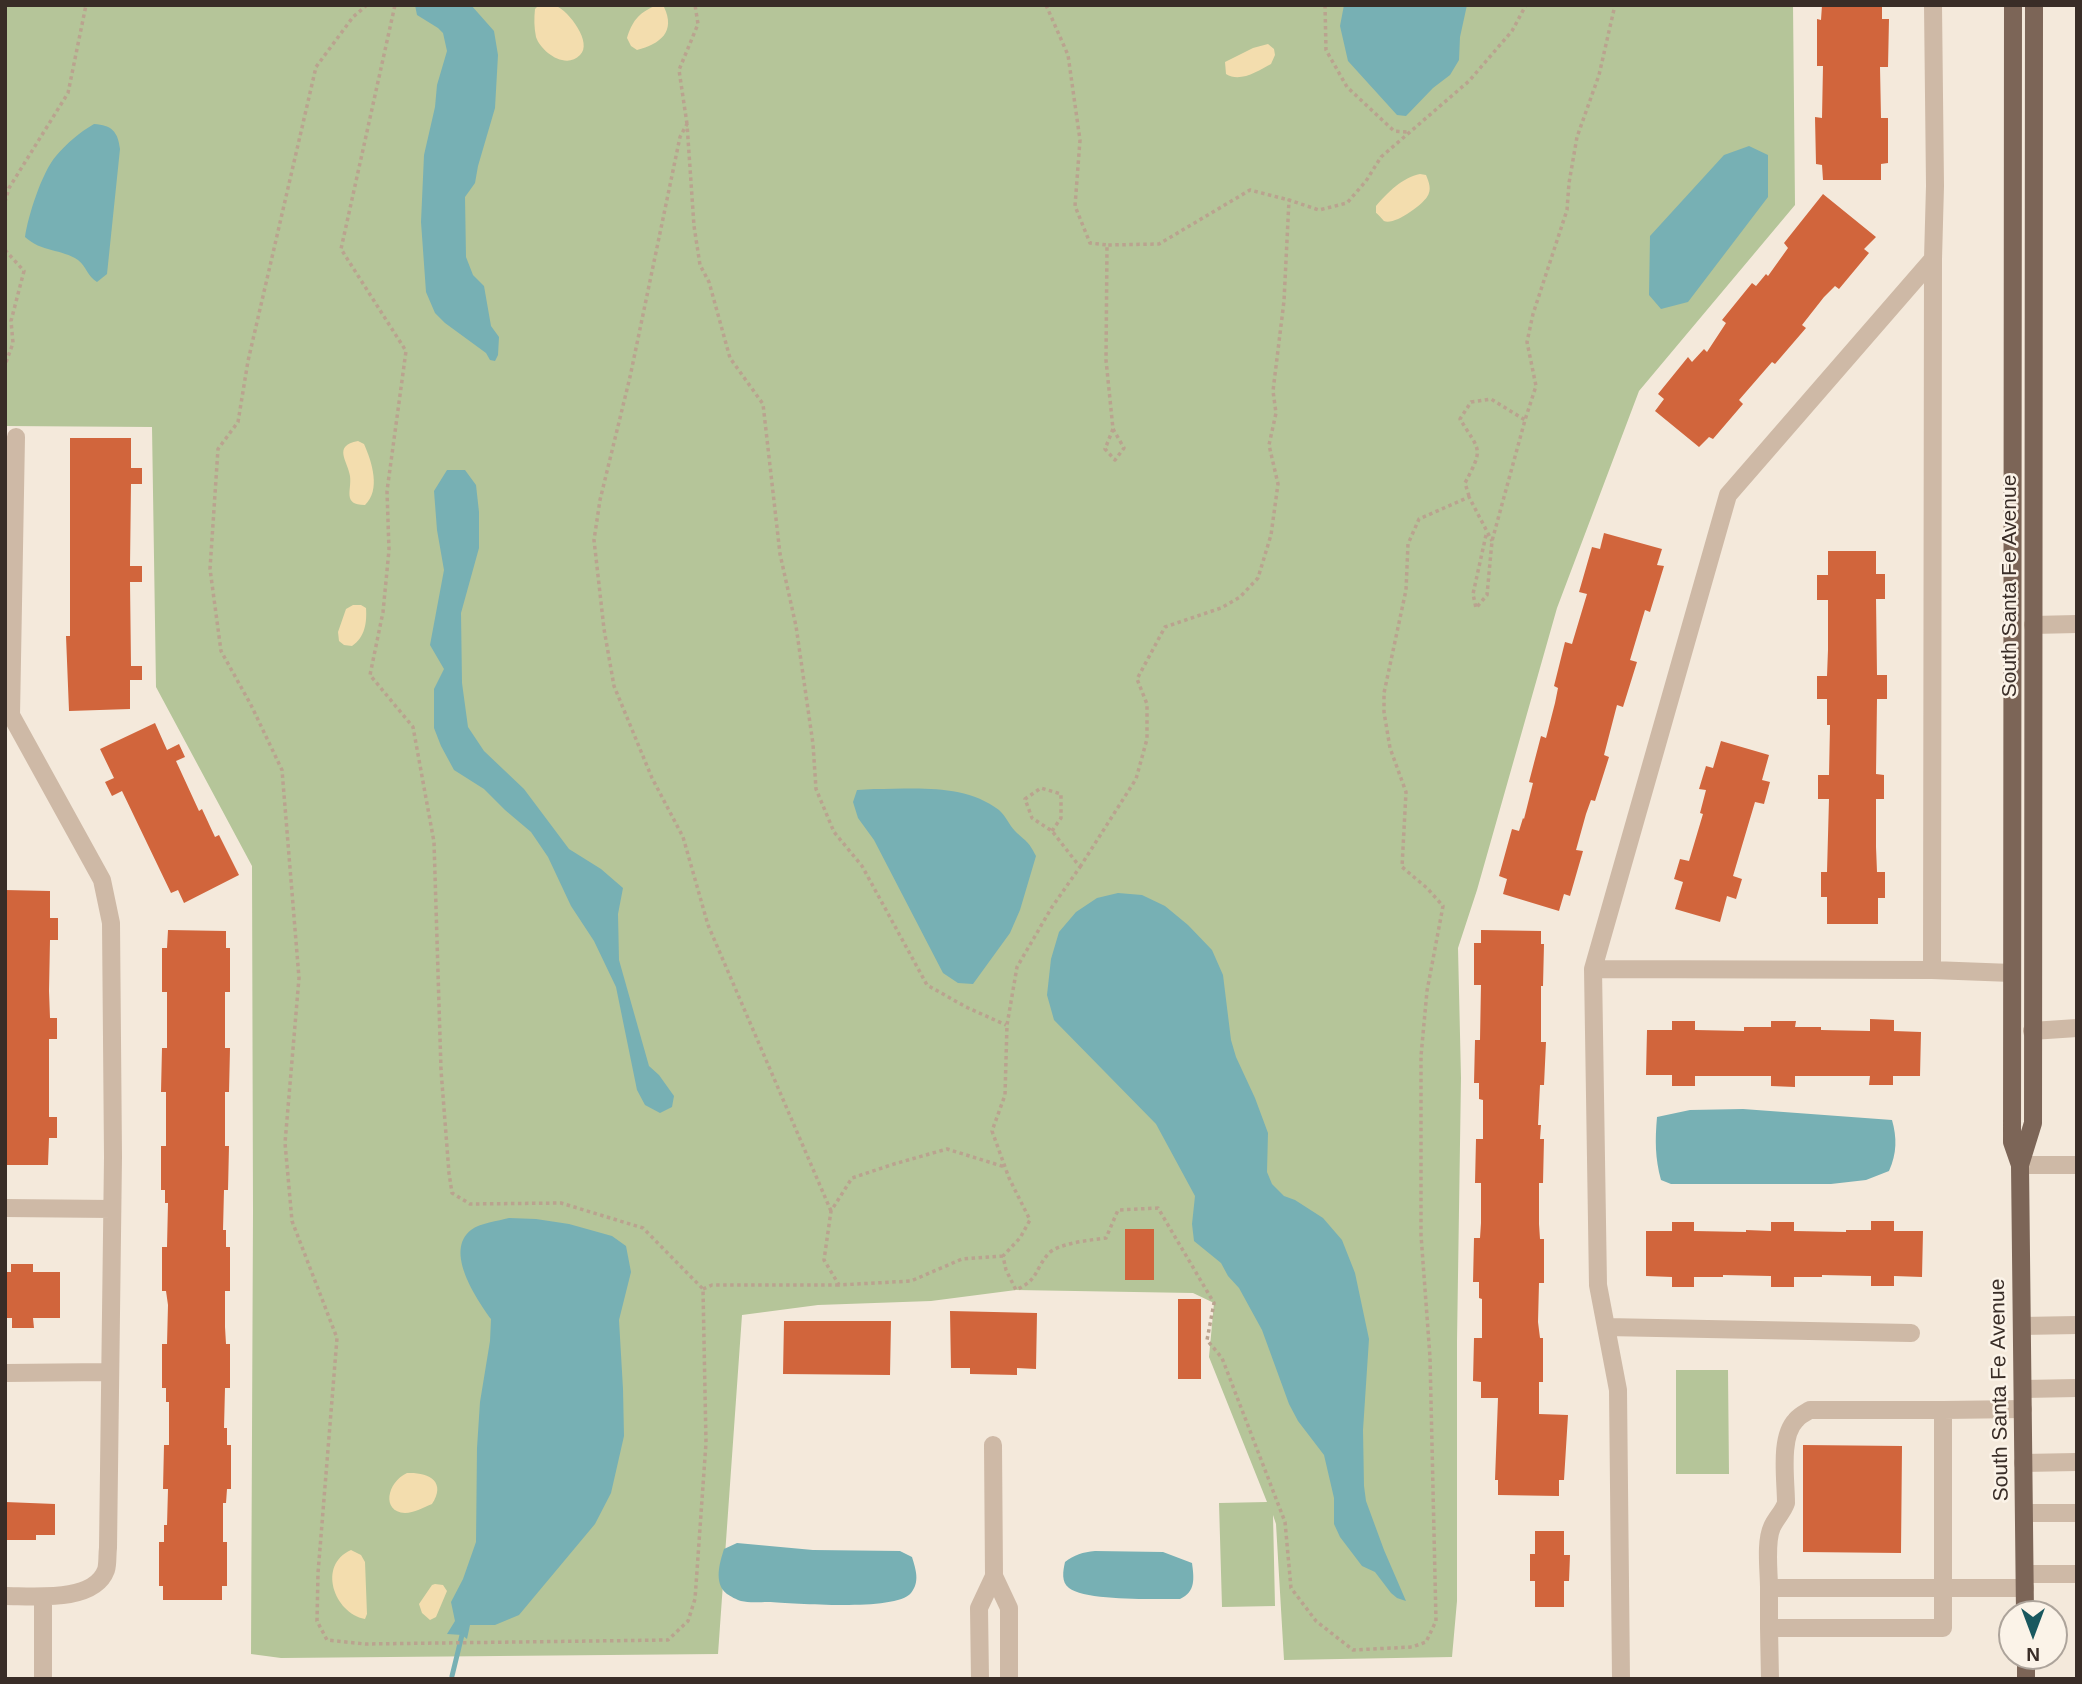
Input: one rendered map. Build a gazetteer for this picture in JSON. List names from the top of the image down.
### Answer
{
  "streets": {
    "main road": ["South Santa Fe Avenue"]
  },
  "north": "bottom"
}
